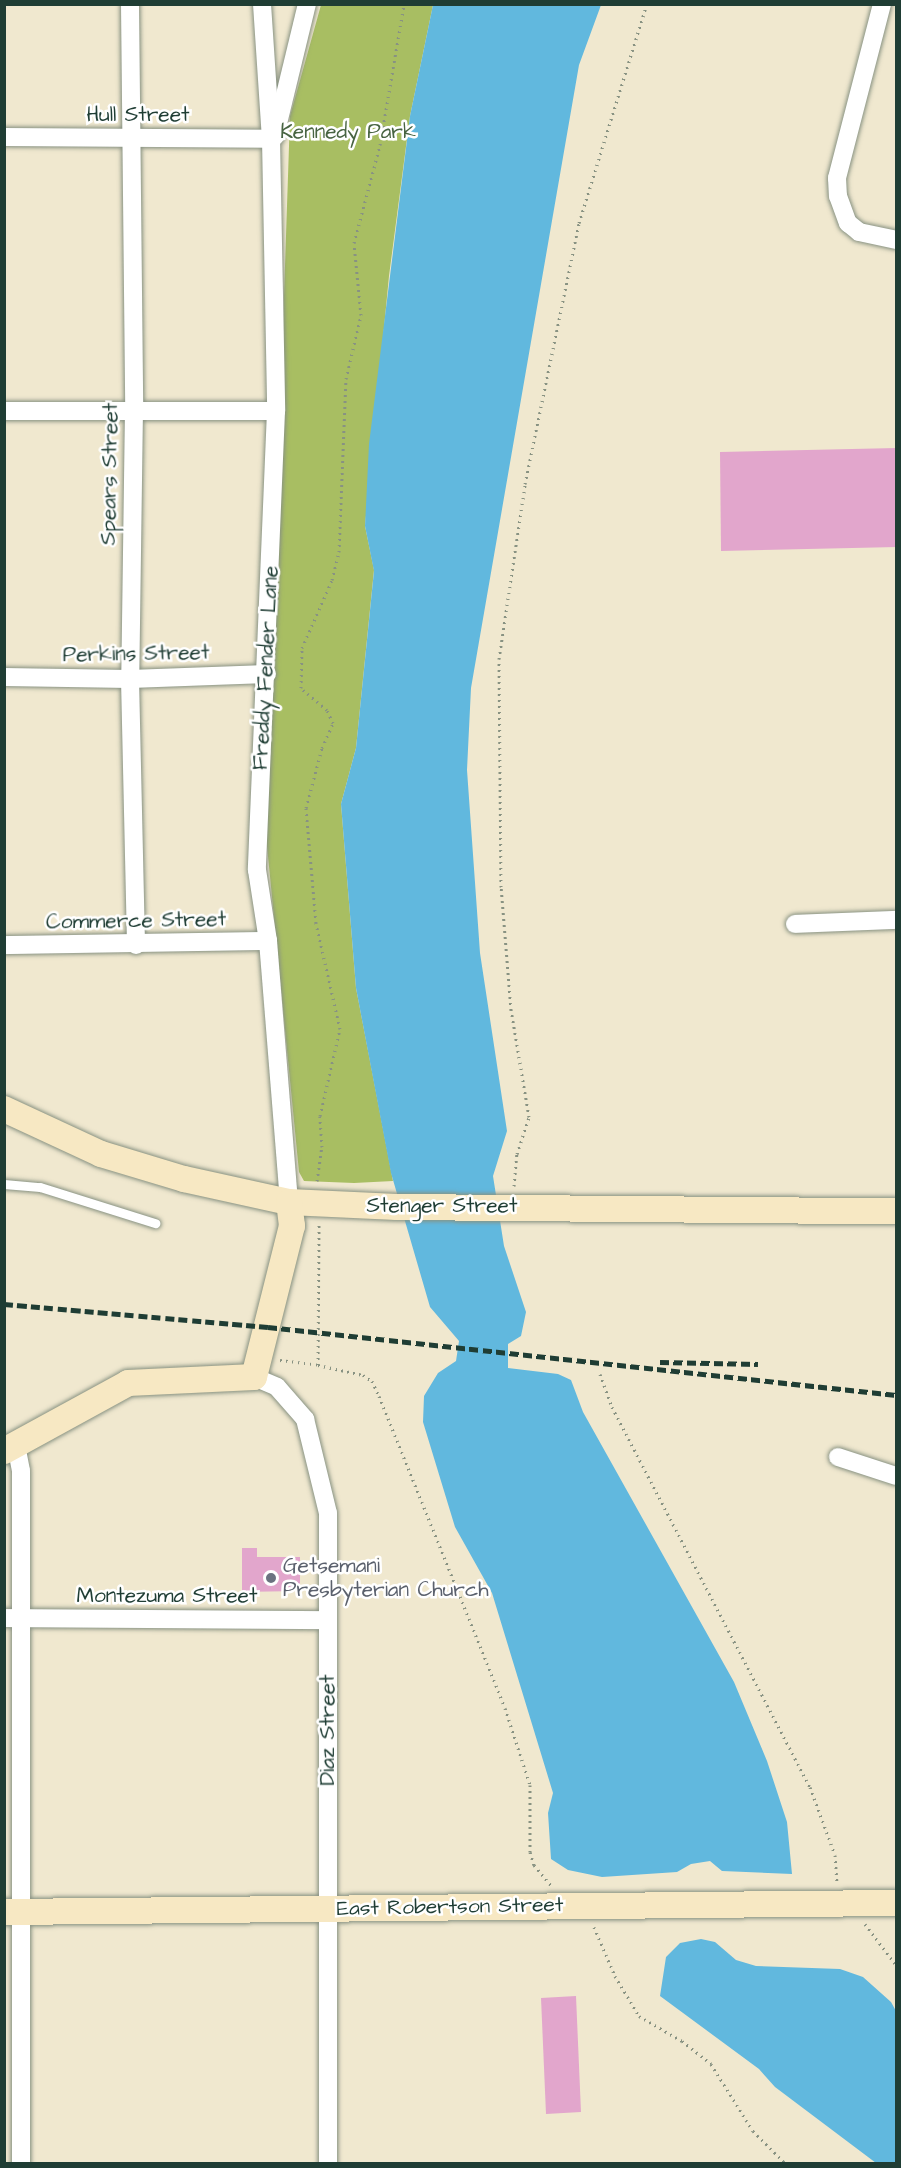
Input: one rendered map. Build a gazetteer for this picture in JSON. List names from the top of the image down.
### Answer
{
  "streets": {
    "street": [
      "Hull Street",
      "Spears Street",
      "Perkins Street",
      "Freddy Fender Lane",
      "Commerce Street",
      "Stenger Street",
      "Montezuma Street",
      "Diaz Street",
      "East Robertson Street"
    ]
  },
  "crossings": [
    ["Hull Street", "Spears Street"],
    ["Hull Street", "Freddy Fender Lane"],
    ["Spears Street", "Perkins Street"],
    ["Spears Street", "Commerce Street"],
    ["Perkins Street", "Freddy Fender Lane"],
    ["Freddy Fender Lane", "Commerce Street"],
    ["Freddy Fender Lane", "Stenger Street"],
    ["Freddy Fender Lane", "Diaz Street"],
    ["Montezuma Street", "Diaz Street"],
    ["Diaz Street", "East Robertson Street"]
  ],
  "parks": ["Kennedy Park"],
  "places": ["Getsemani Presbyterian Church"]
}
